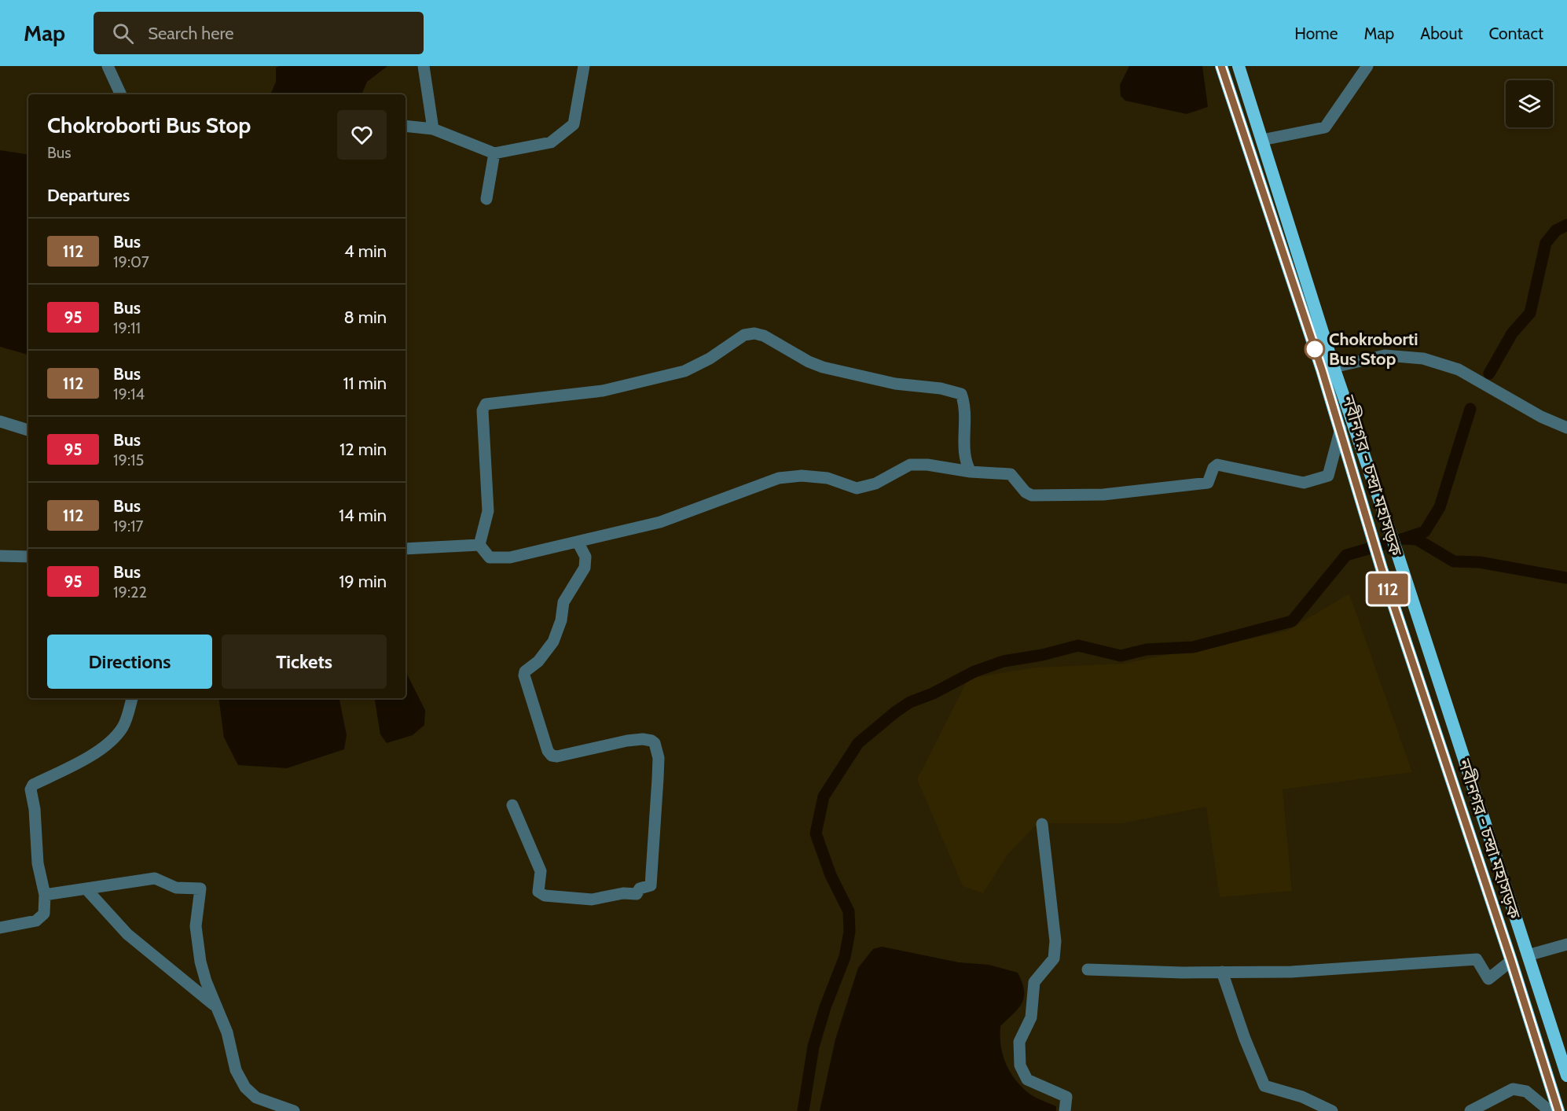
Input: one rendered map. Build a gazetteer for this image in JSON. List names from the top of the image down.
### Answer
{
  "streets": {
    "highway": ["নবীনগর - চন্দ্রা মহাসড়ক"]
  },
  "places": ["Chokroborti Bus Stop"],
  "lines": ["bus line 112"],
  "page": {
    "header": "Map",
    "search": "Search here",
    "nav": [
      "Home",
      "Map",
      "About",
      "Contact"
    ],
    "on_map": "112",
    "heading": [
      ["Chokroborti Bus Stop", "Bus"],
      "Departures"
    ],
    "list": [
      {
        "mark": "112",
        "name": "Bus",
        "note": "19:07",
        "value": "4 min"
      },
      {
        "mark": "95",
        "name": "Bus",
        "note": "19:11",
        "value": "8 min"
      },
      {
        "mark": "112",
        "name": "Bus",
        "note": "19:14",
        "value": "11 min"
      },
      {
        "mark": "95",
        "name": "Bus",
        "note": "19:15",
        "value": "12 min"
      },
      {
        "mark": "112",
        "name": "Bus",
        "note": "19:17",
        "value": "14 min"
      },
      {
        "mark": "95",
        "name": "Bus",
        "note": "19:22",
        "value": "19 min"
      }
    ],
    "buttons": ["Directions", "Tickets"]
  }
}
